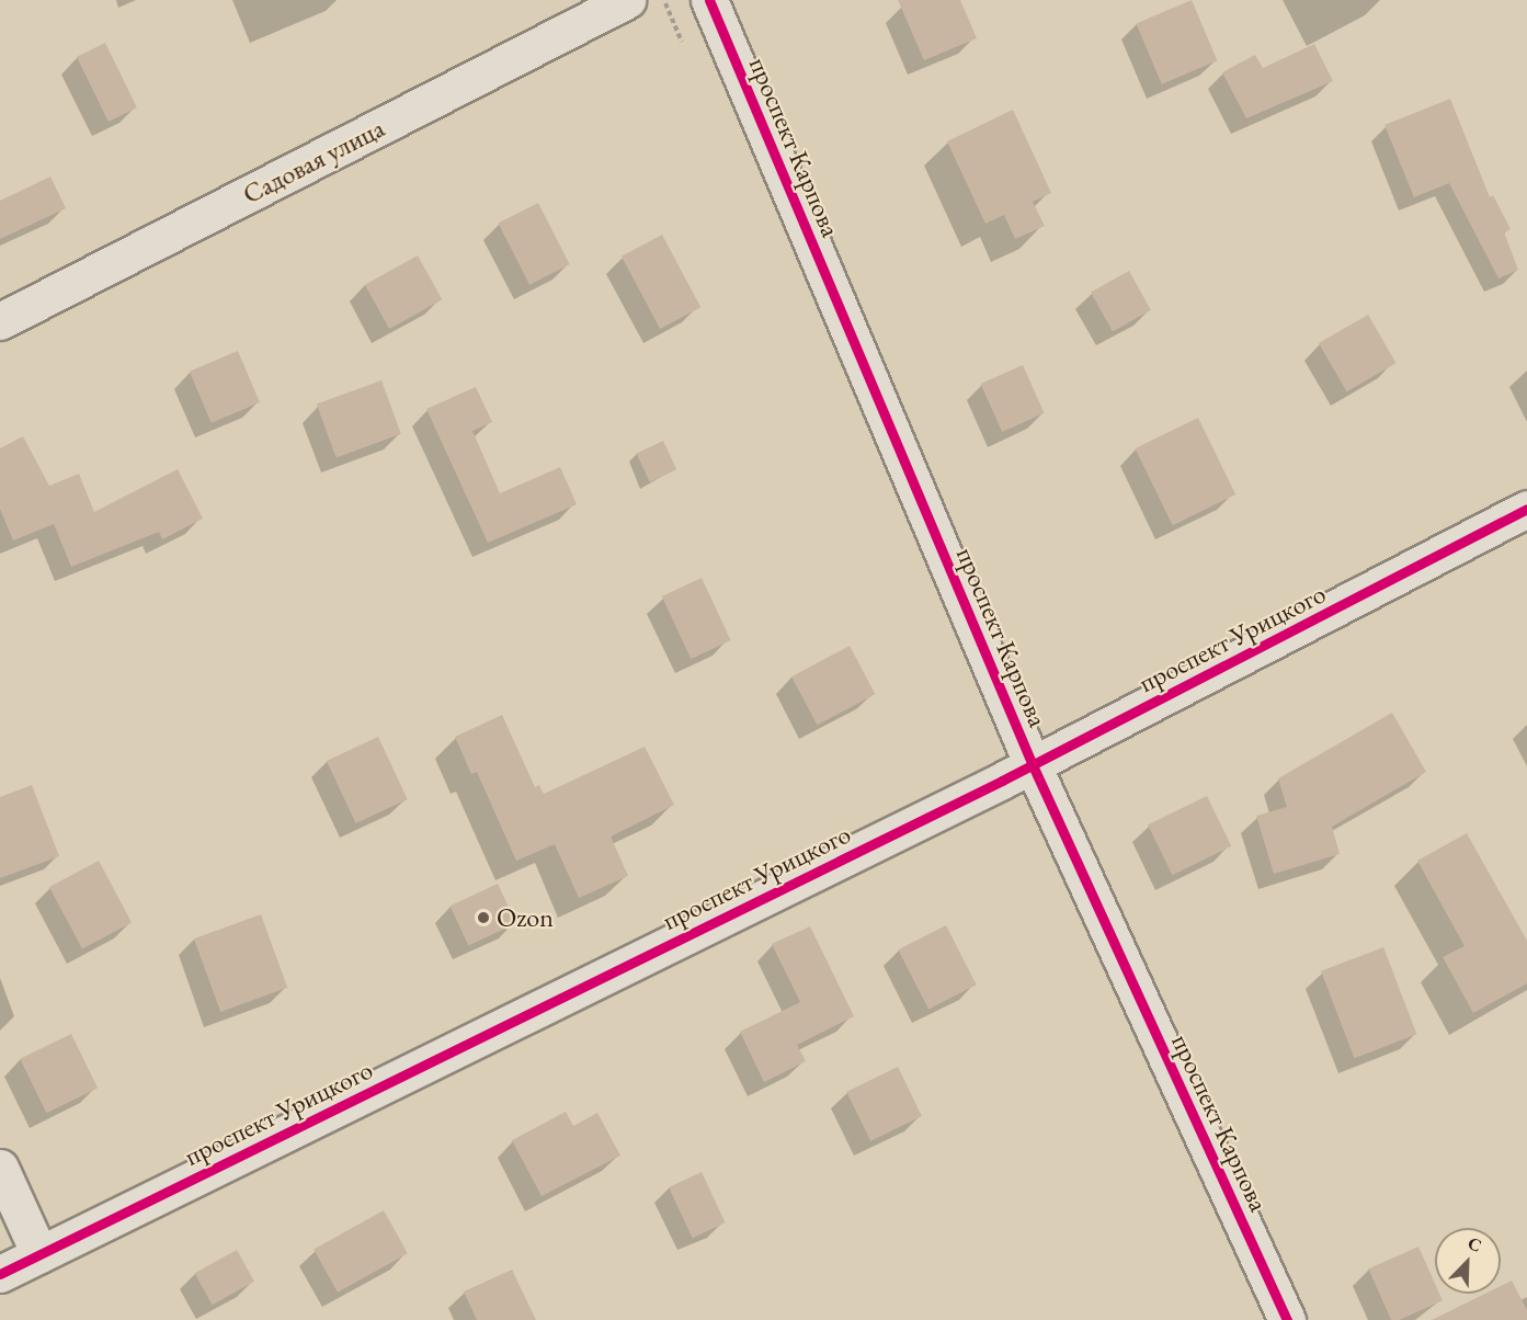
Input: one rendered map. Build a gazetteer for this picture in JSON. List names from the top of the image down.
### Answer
{
  "streets": {
    "street": ["проспект Карпова", "Садовая улица", "проспект Урицкого"]
  },
  "crossings": [
    ["проспект Карпова", "проспект Урицкого"]
  ],
  "places": ["Ozon"],
  "north": "top right"
}
